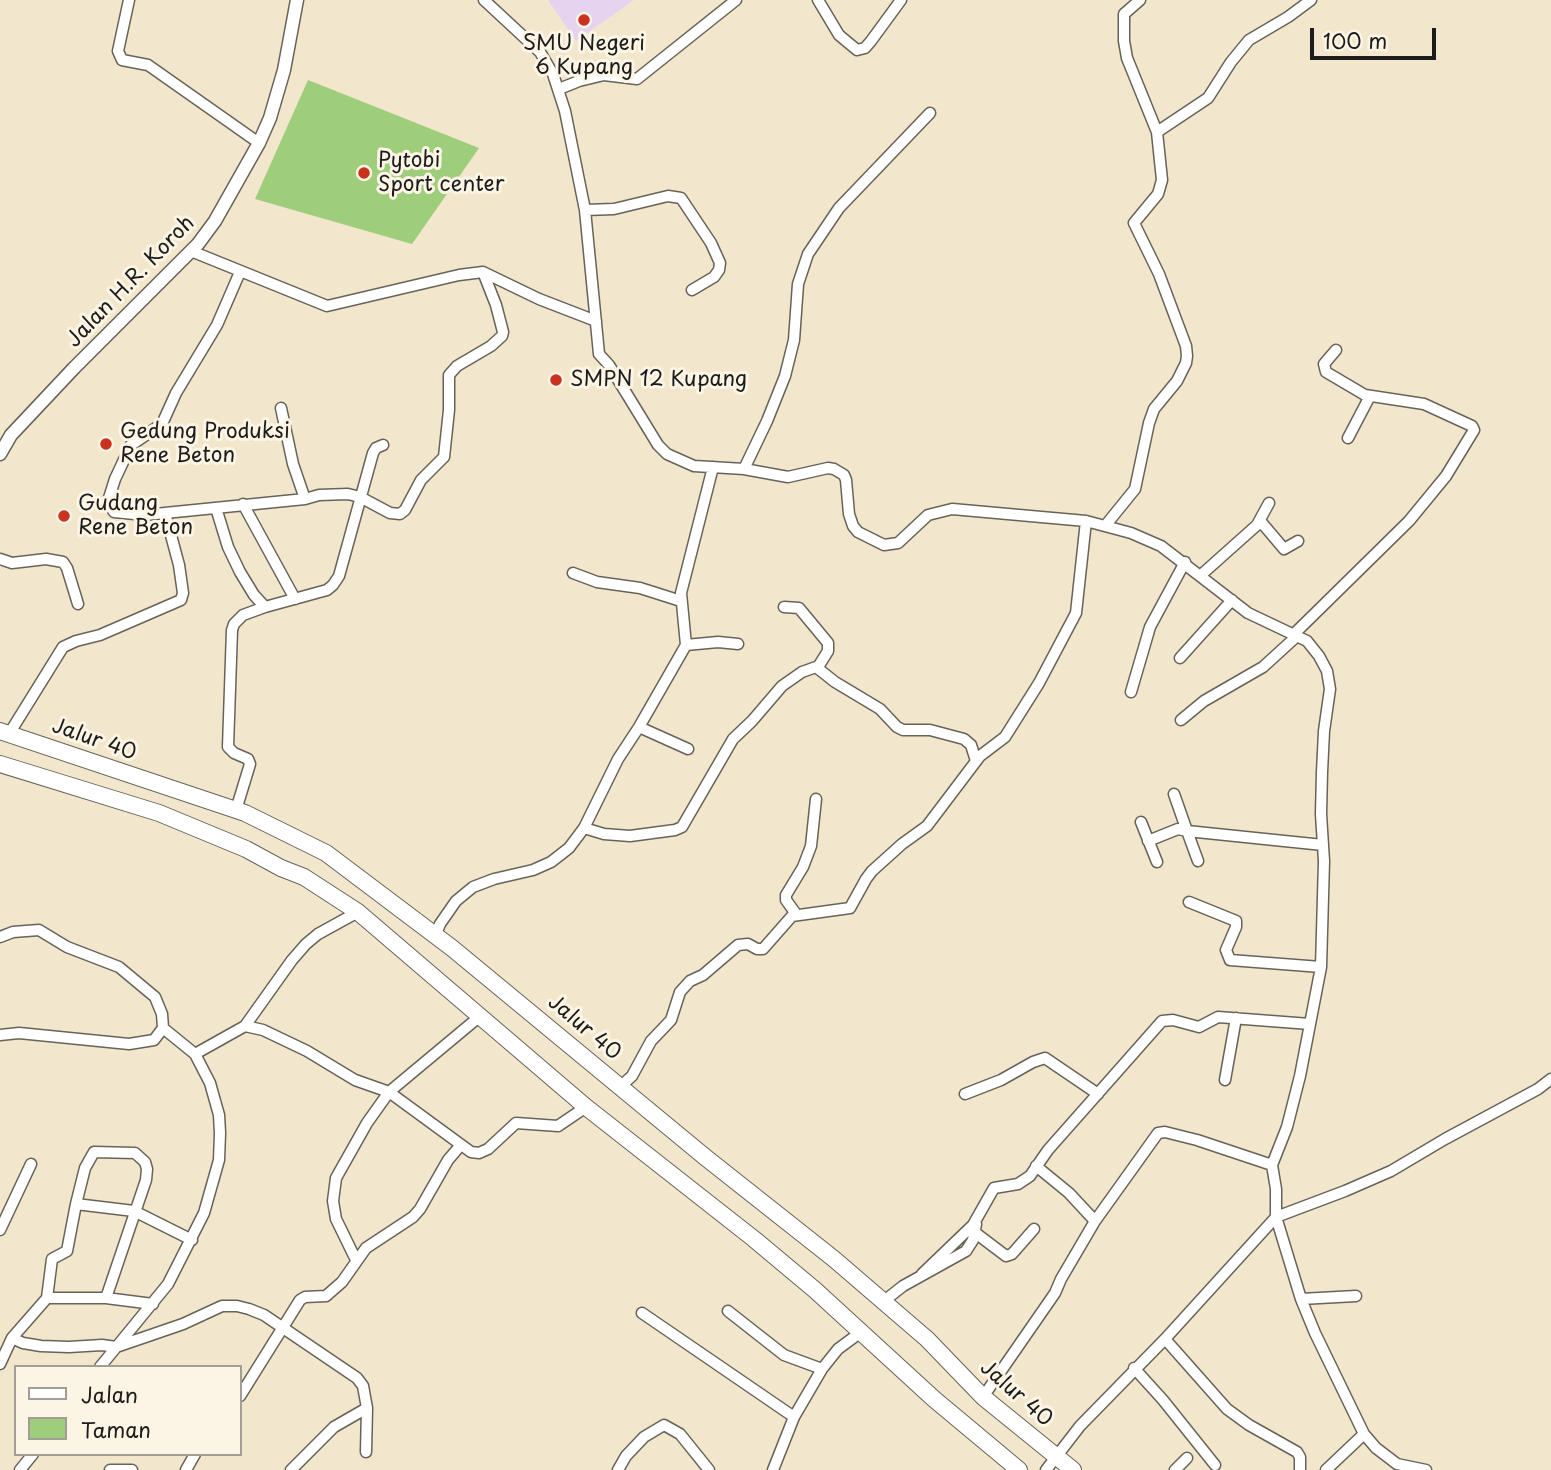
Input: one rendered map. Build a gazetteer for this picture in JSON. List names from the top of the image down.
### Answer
{
  "streets": {
    "highway": ["Jalur 40"],
    "main road": ["Jalan H.R. Koroh"]
  },
  "places": [
    "SMU Negeri 6 Kupang",
    "Pytobi Sport center",
    "SMPN 12 Kupang",
    "Gedung Produksi Rene Beton",
    "Gudang Rene Beton"
  ],
  "legend": ["Jalan", "Taman"],
  "scale_bar": "100 m"
}
